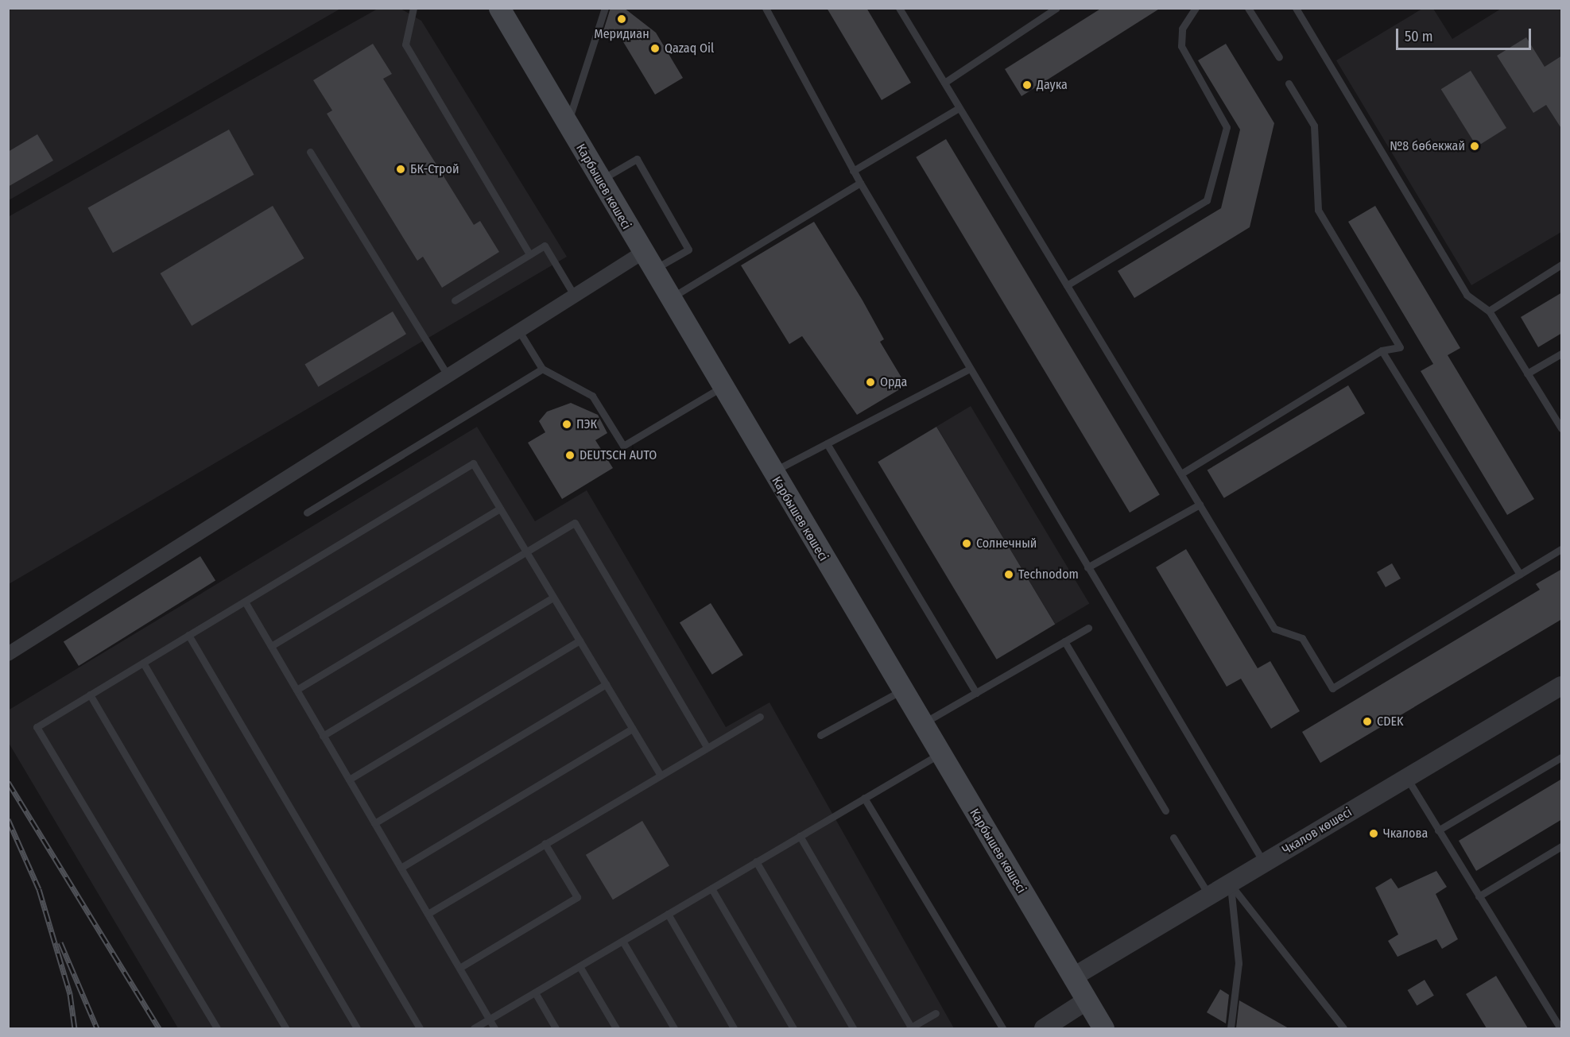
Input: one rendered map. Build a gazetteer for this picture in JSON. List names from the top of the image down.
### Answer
{
  "streets": {
    "main road": ["Карбышев көшесі"],
    "street": ["Чкалов көшесі"]
  },
  "crossings": [
    ["Карбышев көшесі", "Чкалов көшесі"]
  ],
  "places": [
    "Меридиан",
    "Qazaq Oil",
    "Даука",
    "№8 бөбекжай",
    "БК-Строй",
    "Орда",
    "ПЭК",
    "DEUTSCH AUTO",
    "Солнечный",
    "Technodom",
    "CDEK",
    "Чкалова"
  ],
  "scale_bar": "50 m"
}
